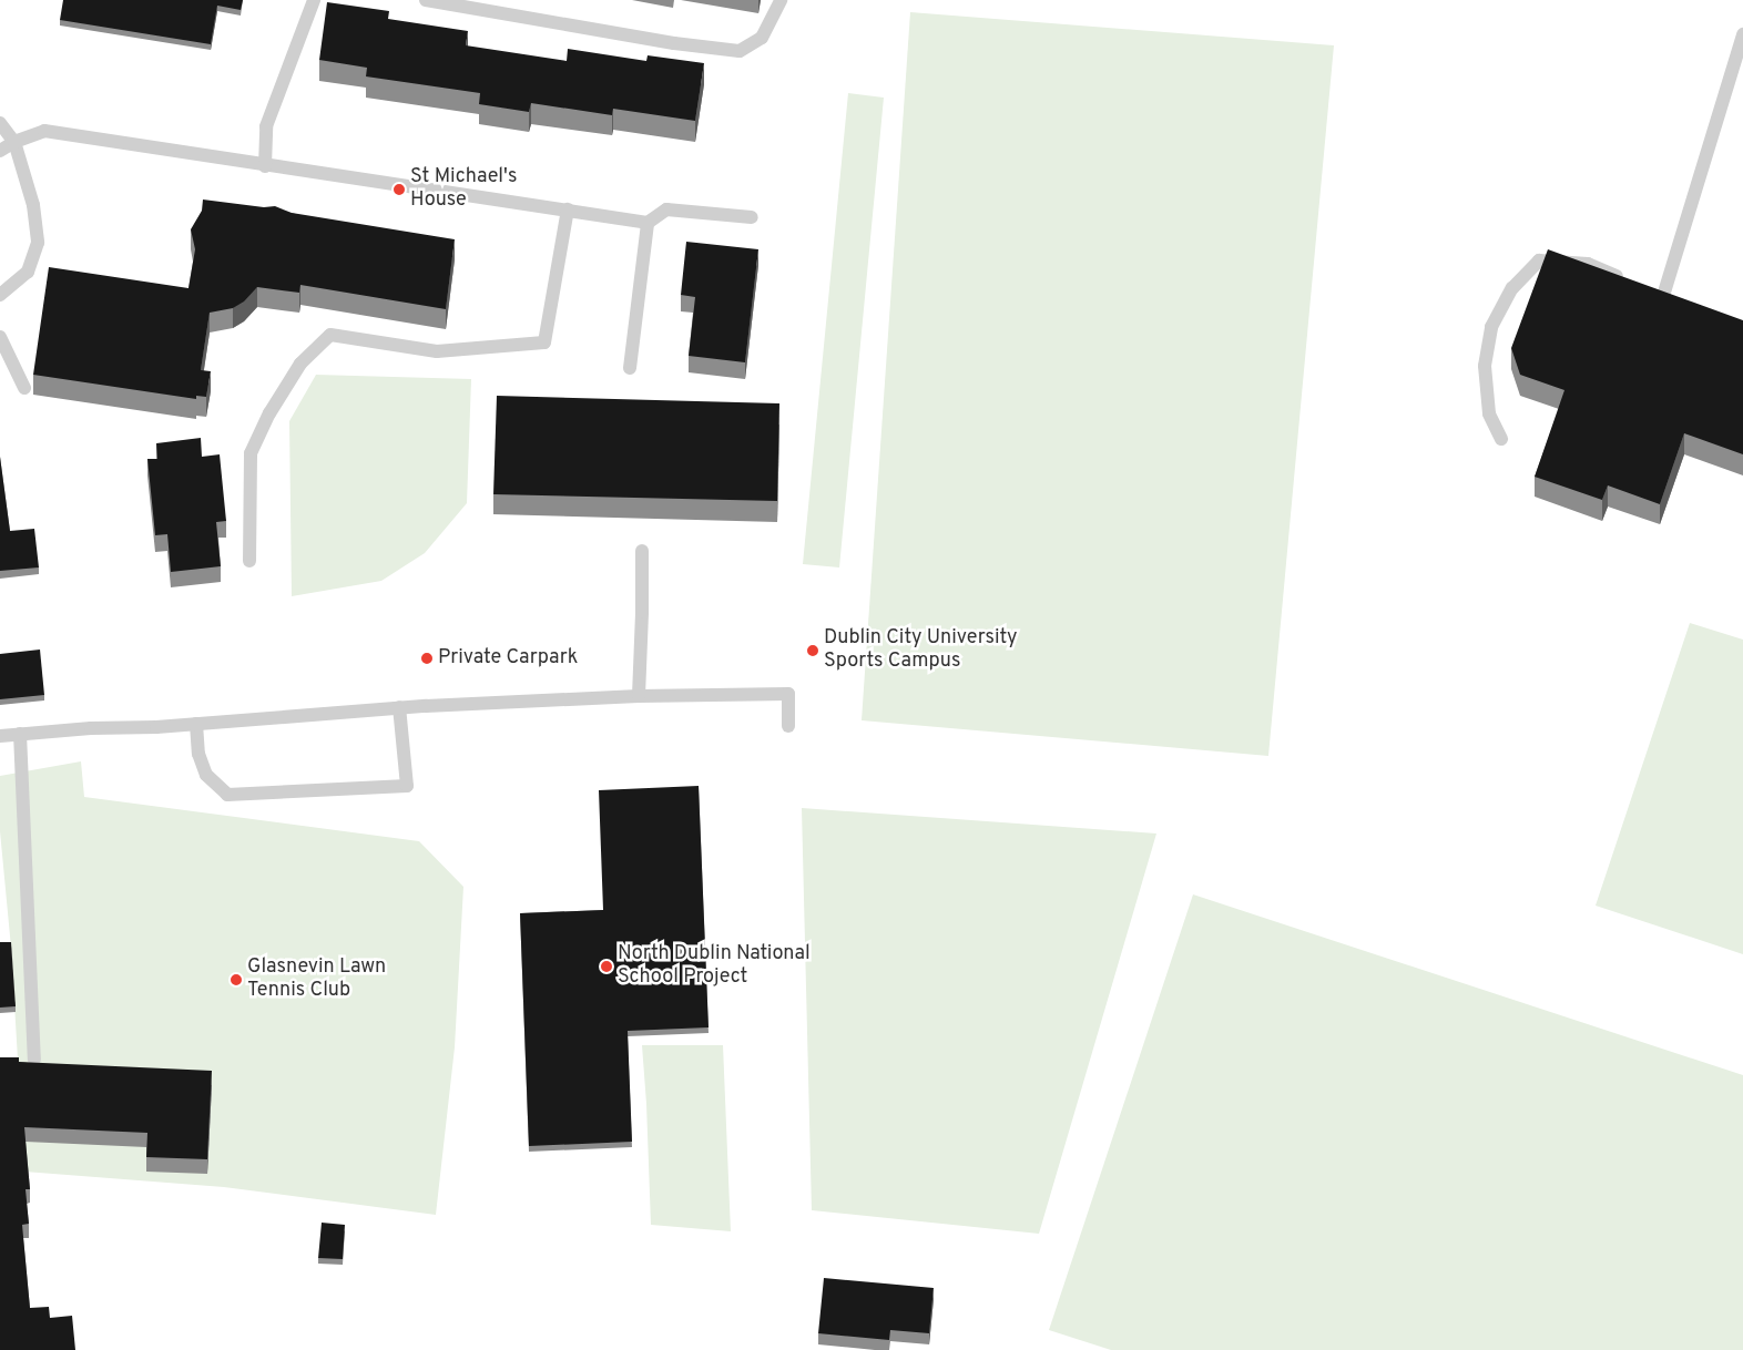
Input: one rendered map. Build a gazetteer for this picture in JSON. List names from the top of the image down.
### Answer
{
  "places": [
    "St Michael's House",
    "Dublin City University Sports Campus",
    "Private Carpark",
    "North Dublin National School Project",
    "Glasnevin Lawn Tennis Club"
  ]
}
